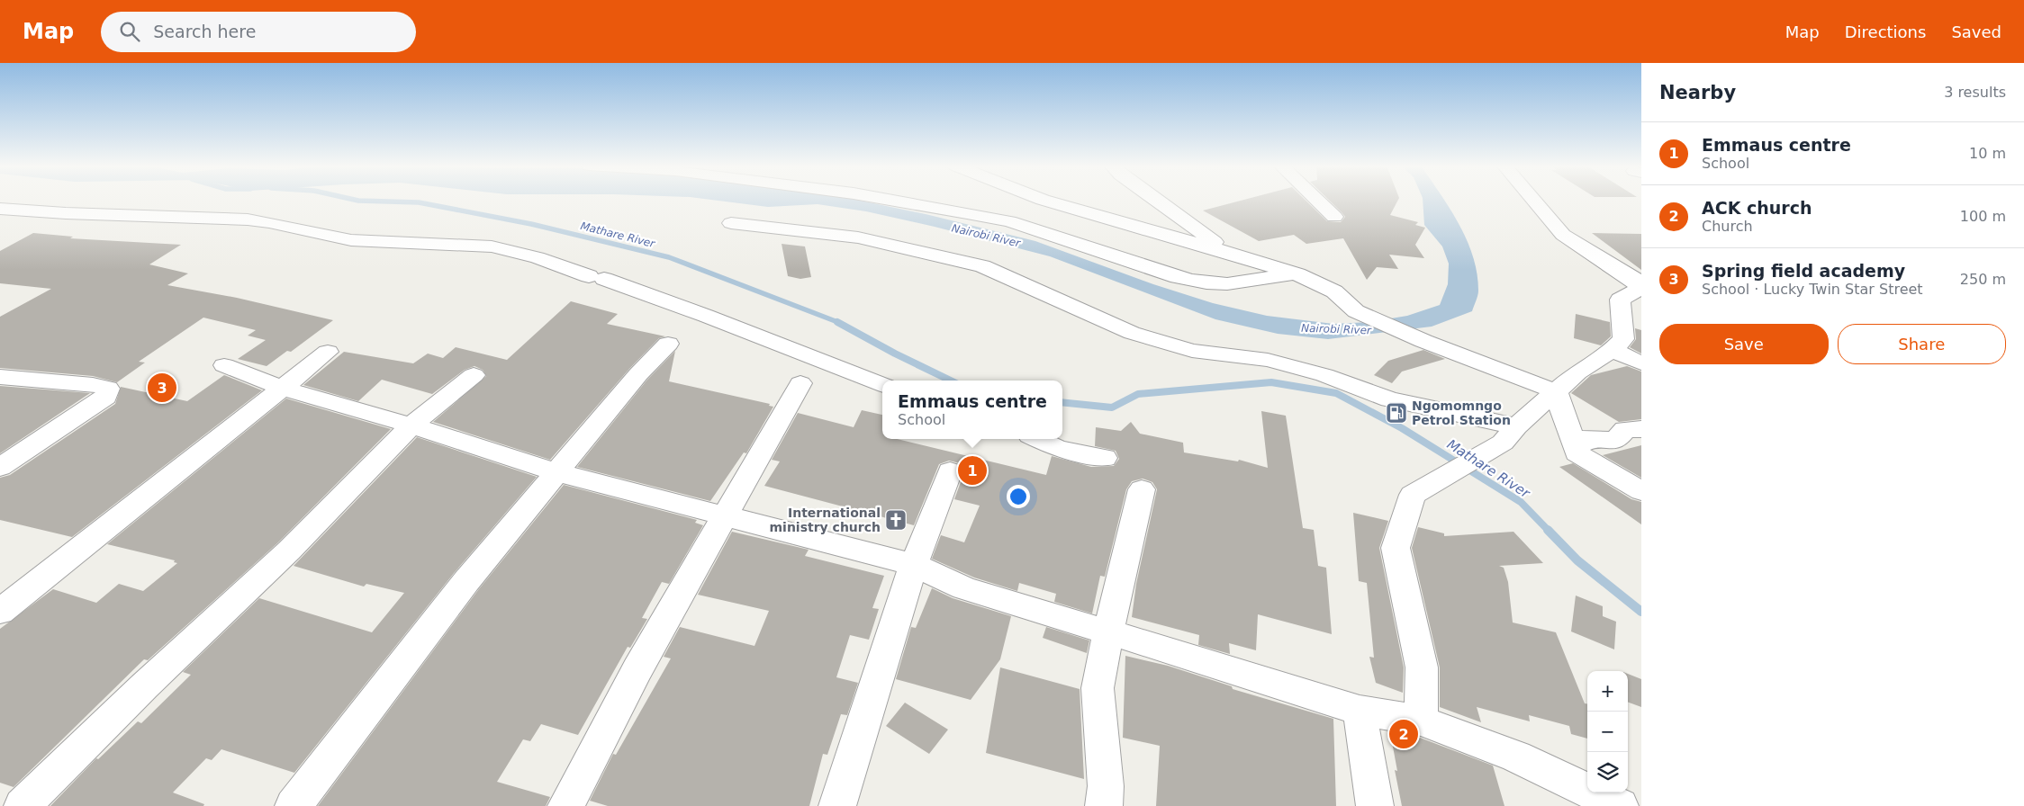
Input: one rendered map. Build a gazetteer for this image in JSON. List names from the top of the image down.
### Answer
{
  "water": ["Mathare River", "Nairobi River"],
  "places": {
    "fuel station": ["Ngomomngo Petrol Station"],
    "church": ["International ministry church"]
  },
  "page": {
    "header": "Map",
    "search": "Search here",
    "nav": ["Map", "Directions", "Saved"],
    "heading": ["Nearby", "3 results"],
    "list": [
      {
        "mark": "1",
        "name": "Emmaus centre",
        "note": "School",
        "value": "10 m"
      },
      {
        "mark": "2",
        "name": "ACK church",
        "note": "Church",
        "value": "100 m"
      },
      {
        "mark": "3",
        "name": "Spring field academy",
        "note": "School · Lucky Twin Star Street",
        "value": "250 m"
      }
    ],
    "buttons": ["Save", "Share"],
    "pins": ["3", "1", "2"],
    "popup": ["Emmaus centre", "School"],
    "map_buttons": ["+", "−"]
  }
}
